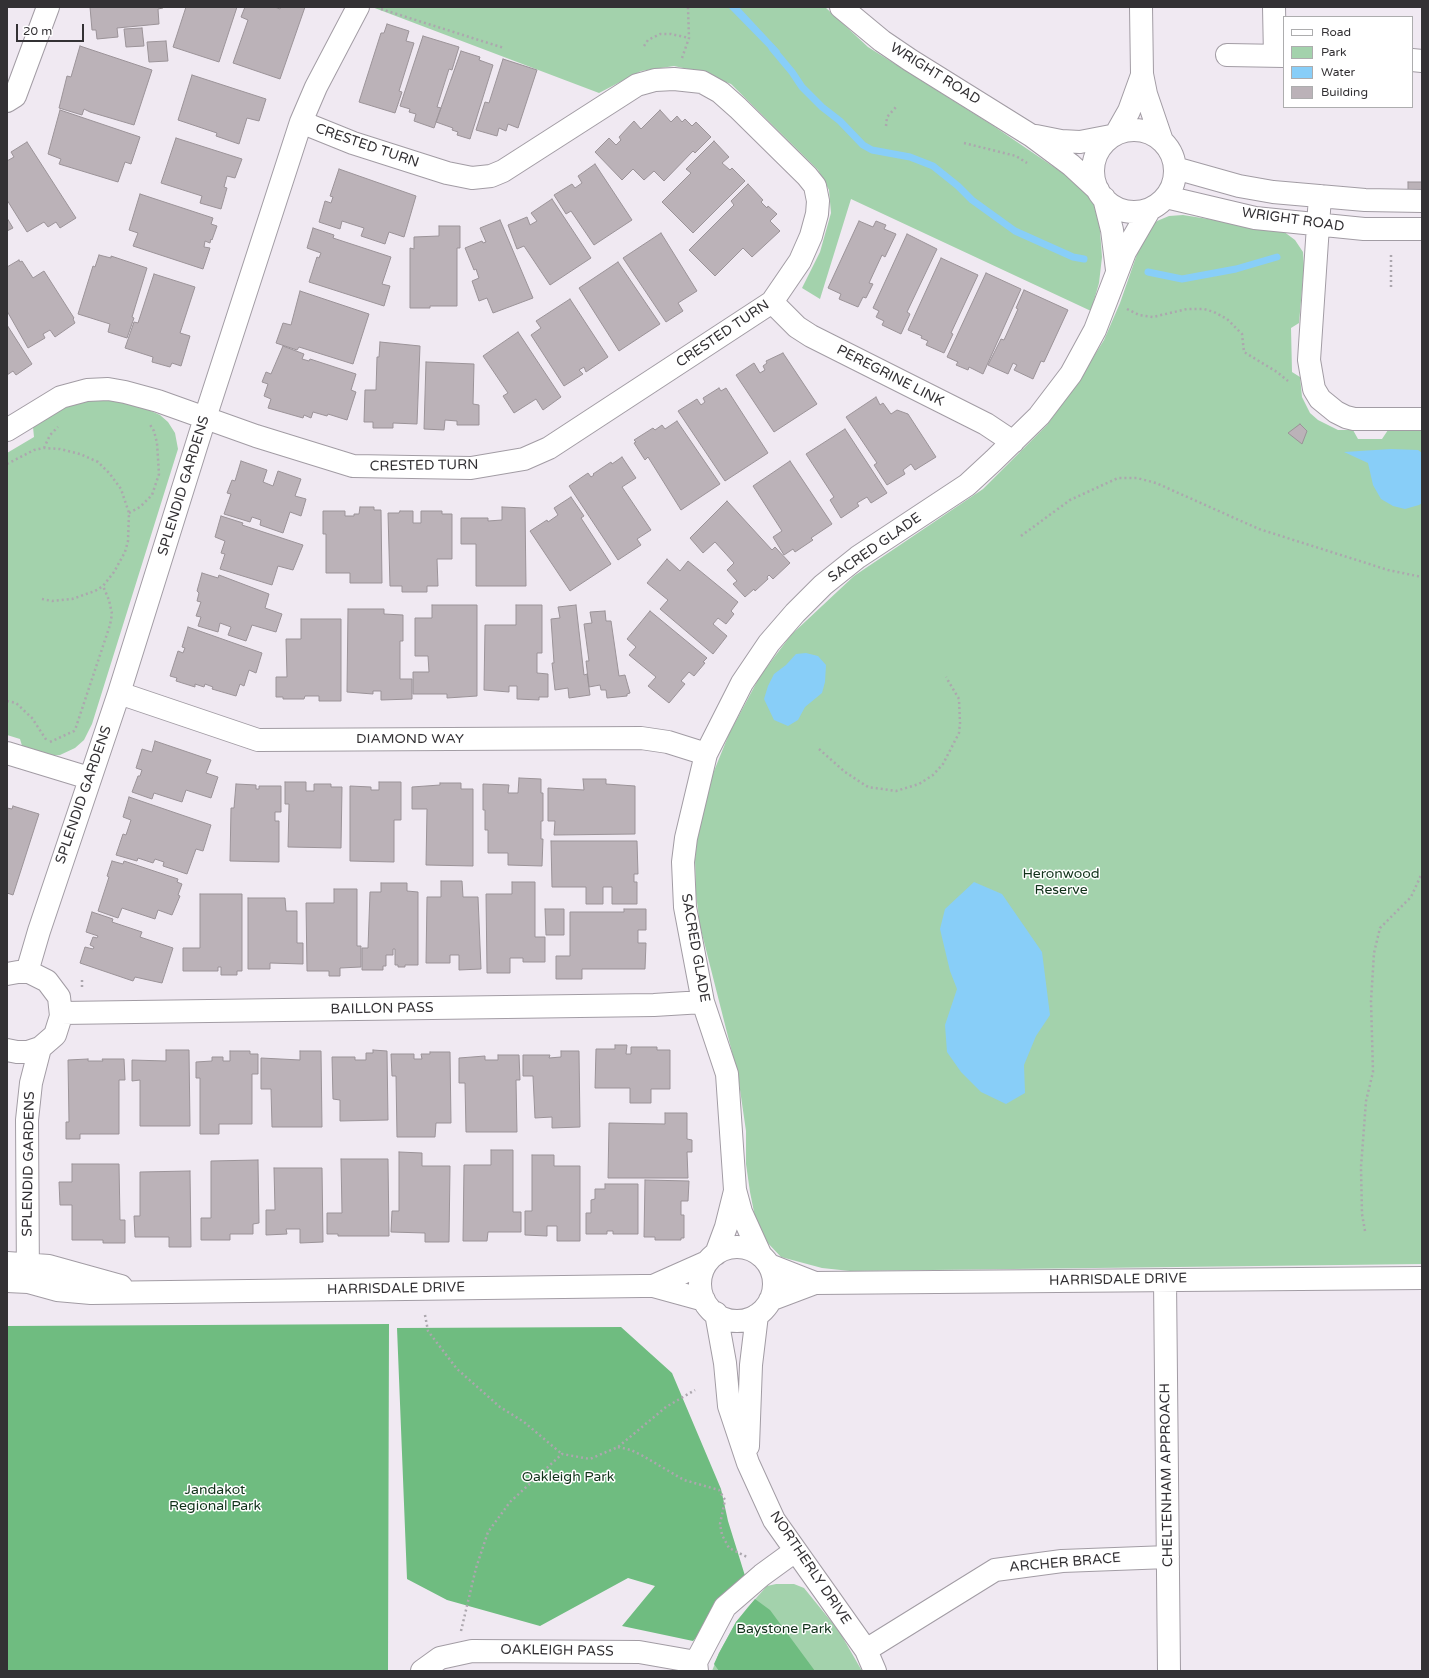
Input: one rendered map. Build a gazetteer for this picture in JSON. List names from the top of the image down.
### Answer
{
  "streets": {
    "street": [
      "WRIGHT ROAD",
      "CRESTED TURN",
      "PEREGRINE LINK",
      "SPLENDID GARDENS",
      "SACRED GLADE",
      "DIAMOND WAY",
      "BAILLON PASS",
      "HARRISDALE DRIVE",
      "CHELTENHAM APPROACH",
      "ARCHER BRACE",
      "NORTHERLY DRIVE",
      "OAKLEIGH PASS"
    ]
  },
  "crossings": [
    ["WRIGHT ROAD", "SACRED GLADE"],
    ["CRESTED TURN", "PEREGRINE LINK"],
    ["CRESTED TURN", "SPLENDID GARDENS"],
    ["PEREGRINE LINK", "SACRED GLADE"],
    ["SPLENDID GARDENS", "DIAMOND WAY"],
    ["SPLENDID GARDENS", "HARRISDALE DRIVE"],
    ["SACRED GLADE", "DIAMOND WAY"],
    ["SACRED GLADE", "BAILLON PASS"],
    ["SACRED GLADE", "HARRISDALE DRIVE"],
    ["SACRED GLADE", "NORTHERLY DRIVE"],
    ["HARRISDALE DRIVE", "CHELTENHAM APPROACH"],
    ["HARRISDALE DRIVE", "NORTHERLY DRIVE"],
    ["CHELTENHAM APPROACH", "ARCHER BRACE"],
    ["ARCHER BRACE", "NORTHERLY DRIVE"]
  ],
  "parks": [
    "Heronwood Reserve",
    "Oakleigh Park",
    "Jandakot Regional Park",
    "Baystone Park"
  ],
  "legend": [
    "Road",
    "Park",
    "Water",
    "Building"
  ],
  "scale_bar": "20 m"
}
